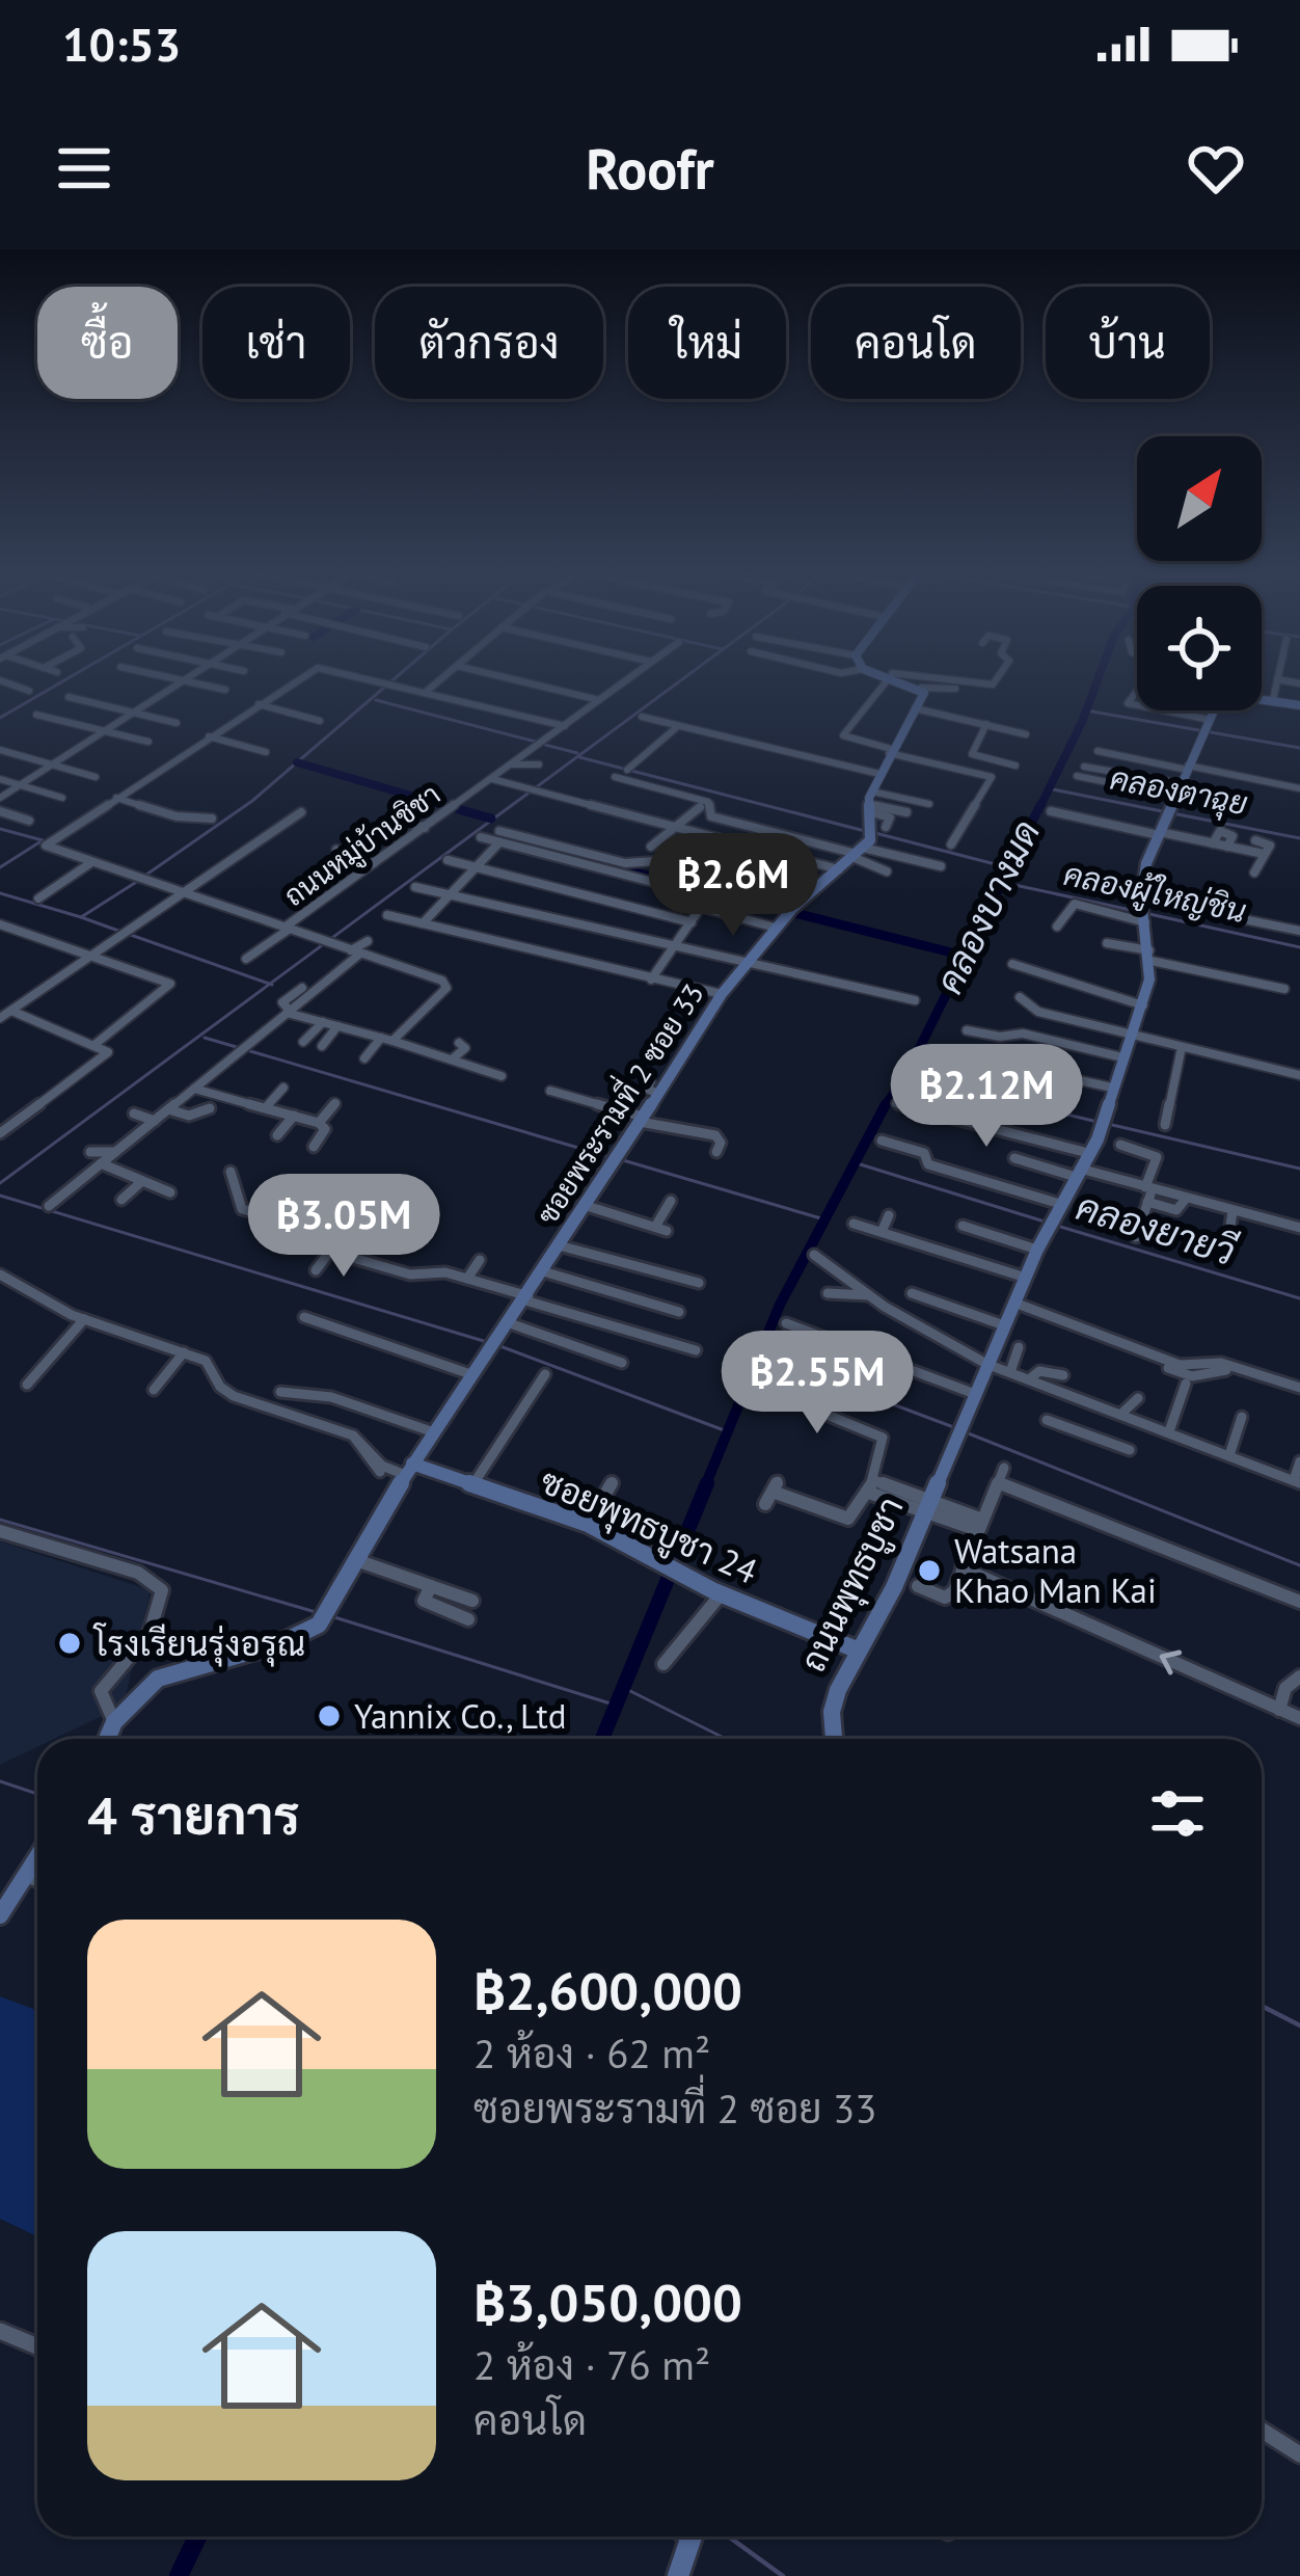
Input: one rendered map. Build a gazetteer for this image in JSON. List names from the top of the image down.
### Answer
{
  "streets": {
    "street": [
      "ถนนหมู่บ้านชิชา",
      "ซอยพระรามที่ 2 ซอย 33",
      "ซอยพุทธบูชา 24",
      "ถนนพุทธบูชา"
    ]
  },
  "crossings": [
    ["ซอยพระรามที่ 2 ซอย 33", "ซอยพุทธบูชา 24"],
    ["ซอยพุทธบูชา 24", "ถนนพุทธบูชา"]
  ],
  "water": [
    "คลองตาฉุย",
    "คลองผู้ใหญ่ชิน",
    "คลองบางมด",
    "คลองยายวี"
  ],
  "places": ["Watsana Khao Man Kai", "โรงเรียนรุ่งอรุณ", "Yannix Co., Ltd"],
  "north": "top right",
  "page": {
    "status": "10:53",
    "header": "Roofr",
    "chip": [
      "ซื้อ",
      "เช่า",
      "ตัวกรอง",
      "ใหม่",
      "คอนโด",
      "บ้าน"
    ],
    "price": [
      "฿2.6M",
      "฿2.12M",
      "฿3.05M",
      "฿2.55M"
    ],
    "heading": "4 รายการ",
    "list": [
      {
        "name": "฿2,600,000",
        "note": "2 ห้อง · 62 m² · ซอยพระรามที่ 2 ซอย 33"
      },
      {
        "name": "฿3,050,000",
        "note": "2 ห้อง · 76 m² · คอนโด"
      }
    ]
  }
}
